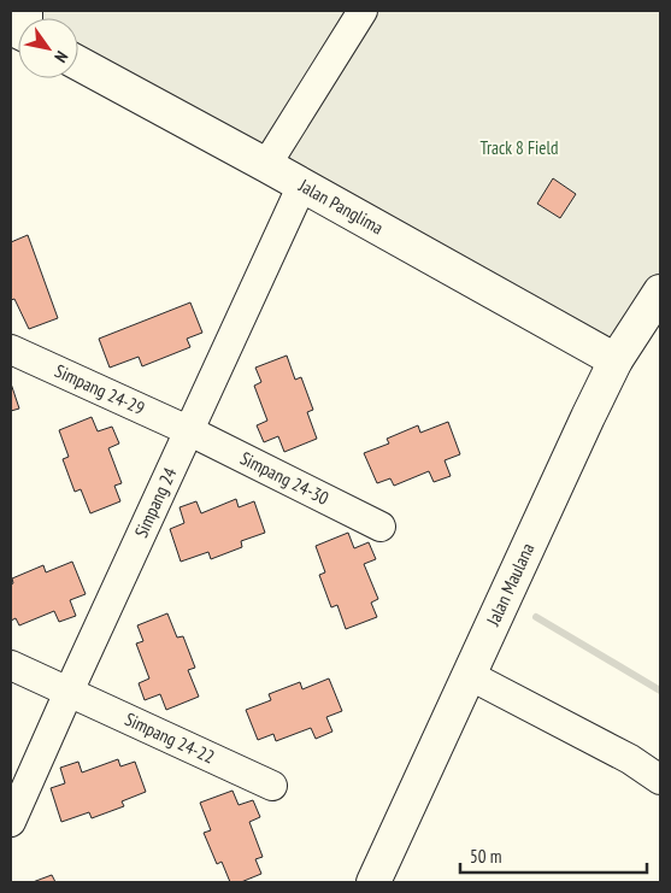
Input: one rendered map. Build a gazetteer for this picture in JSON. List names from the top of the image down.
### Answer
{
  "streets": {
    "main road": ["Jalan Panglima", "Jalan Maulana"],
    "street": [
      "Simpang 24-29",
      "Simpang 24-30",
      "Simpang 24",
      "Simpang 24-22"
    ]
  },
  "crossings": [
    ["Jalan Panglima", "Simpang 24"],
    ["Jalan Panglima", "Jalan Maulana"],
    ["Simpang 24-29", "Simpang 24-30"],
    ["Simpang 24-29", "Simpang 24"],
    ["Simpang 24-30", "Simpang 24"],
    ["Simpang 24", "Simpang 24-22"]
  ],
  "parks": ["Track 8 Field"],
  "scale_bar": "50 m",
  "north": "bottom right"
}
